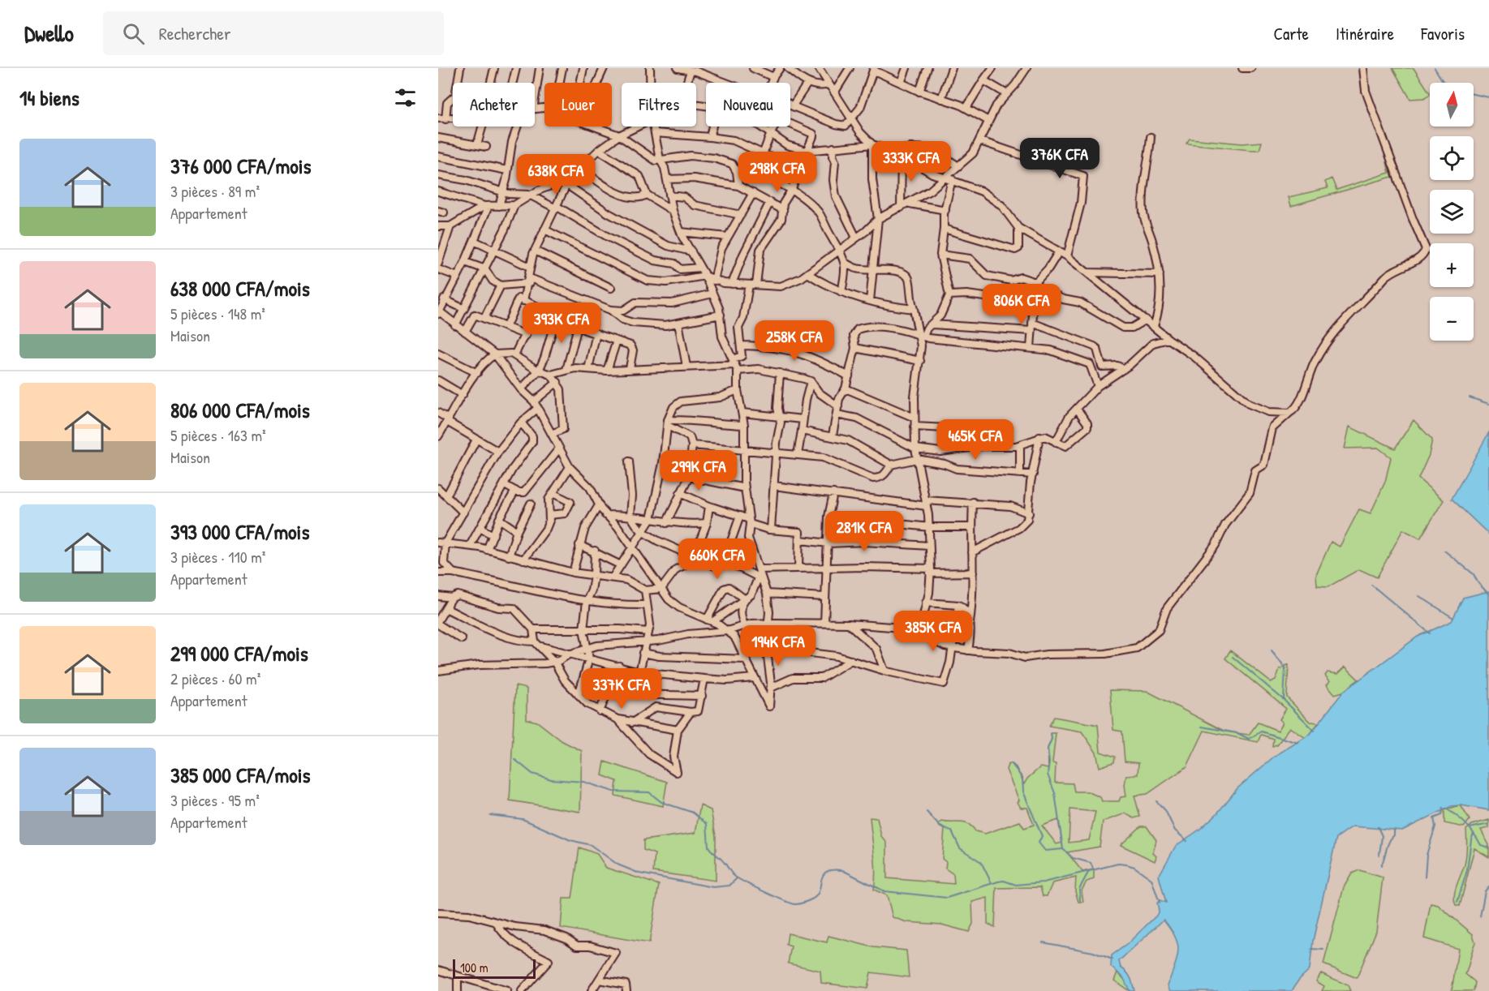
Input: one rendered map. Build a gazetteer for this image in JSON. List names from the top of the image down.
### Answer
{
  "scale_bar": "100 m",
  "north": "top",
  "page": {
    "header": "Dwello",
    "search": "Rechercher",
    "nav": ["Carte", "Itinéraire", "Favoris"],
    "heading": "14 biens",
    "map_buttons": ["+", "−"],
    "chip": [
      "Acheter",
      "Louer",
      "Filtres",
      "Nouveau"
    ],
    "list": [
      {
        "name": "376 000 CFA/mois",
        "note": "3 pièces · 89 m² · Appartement"
      },
      {
        "name": "638 000 CFA/mois",
        "note": "5 pièces · 148 m² · Maison"
      },
      {
        "name": "806 000 CFA/mois",
        "note": "5 pièces · 163 m² · Maison"
      },
      {
        "name": "393 000 CFA/mois",
        "note": "3 pièces · 110 m² · Appartement"
      },
      {
        "name": "299 000 CFA/mois",
        "note": "2 pièces · 60 m² · Appartement"
      },
      {
        "name": "385 000 CFA/mois",
        "note": "3 pièces · 95 m² · Appartement"
      }
    ],
    "price": [
      "376K CFA",
      "333K CFA",
      "298K CFA",
      "638K CFA",
      "806K CFA",
      "393K CFA",
      "258K CFA",
      "465K CFA",
      "299K CFA",
      "281K CFA",
      "660K CFA",
      "385K CFA",
      "194K CFA",
      "337K CFA"
    ],
    "scale": "100 m"
  }
}
